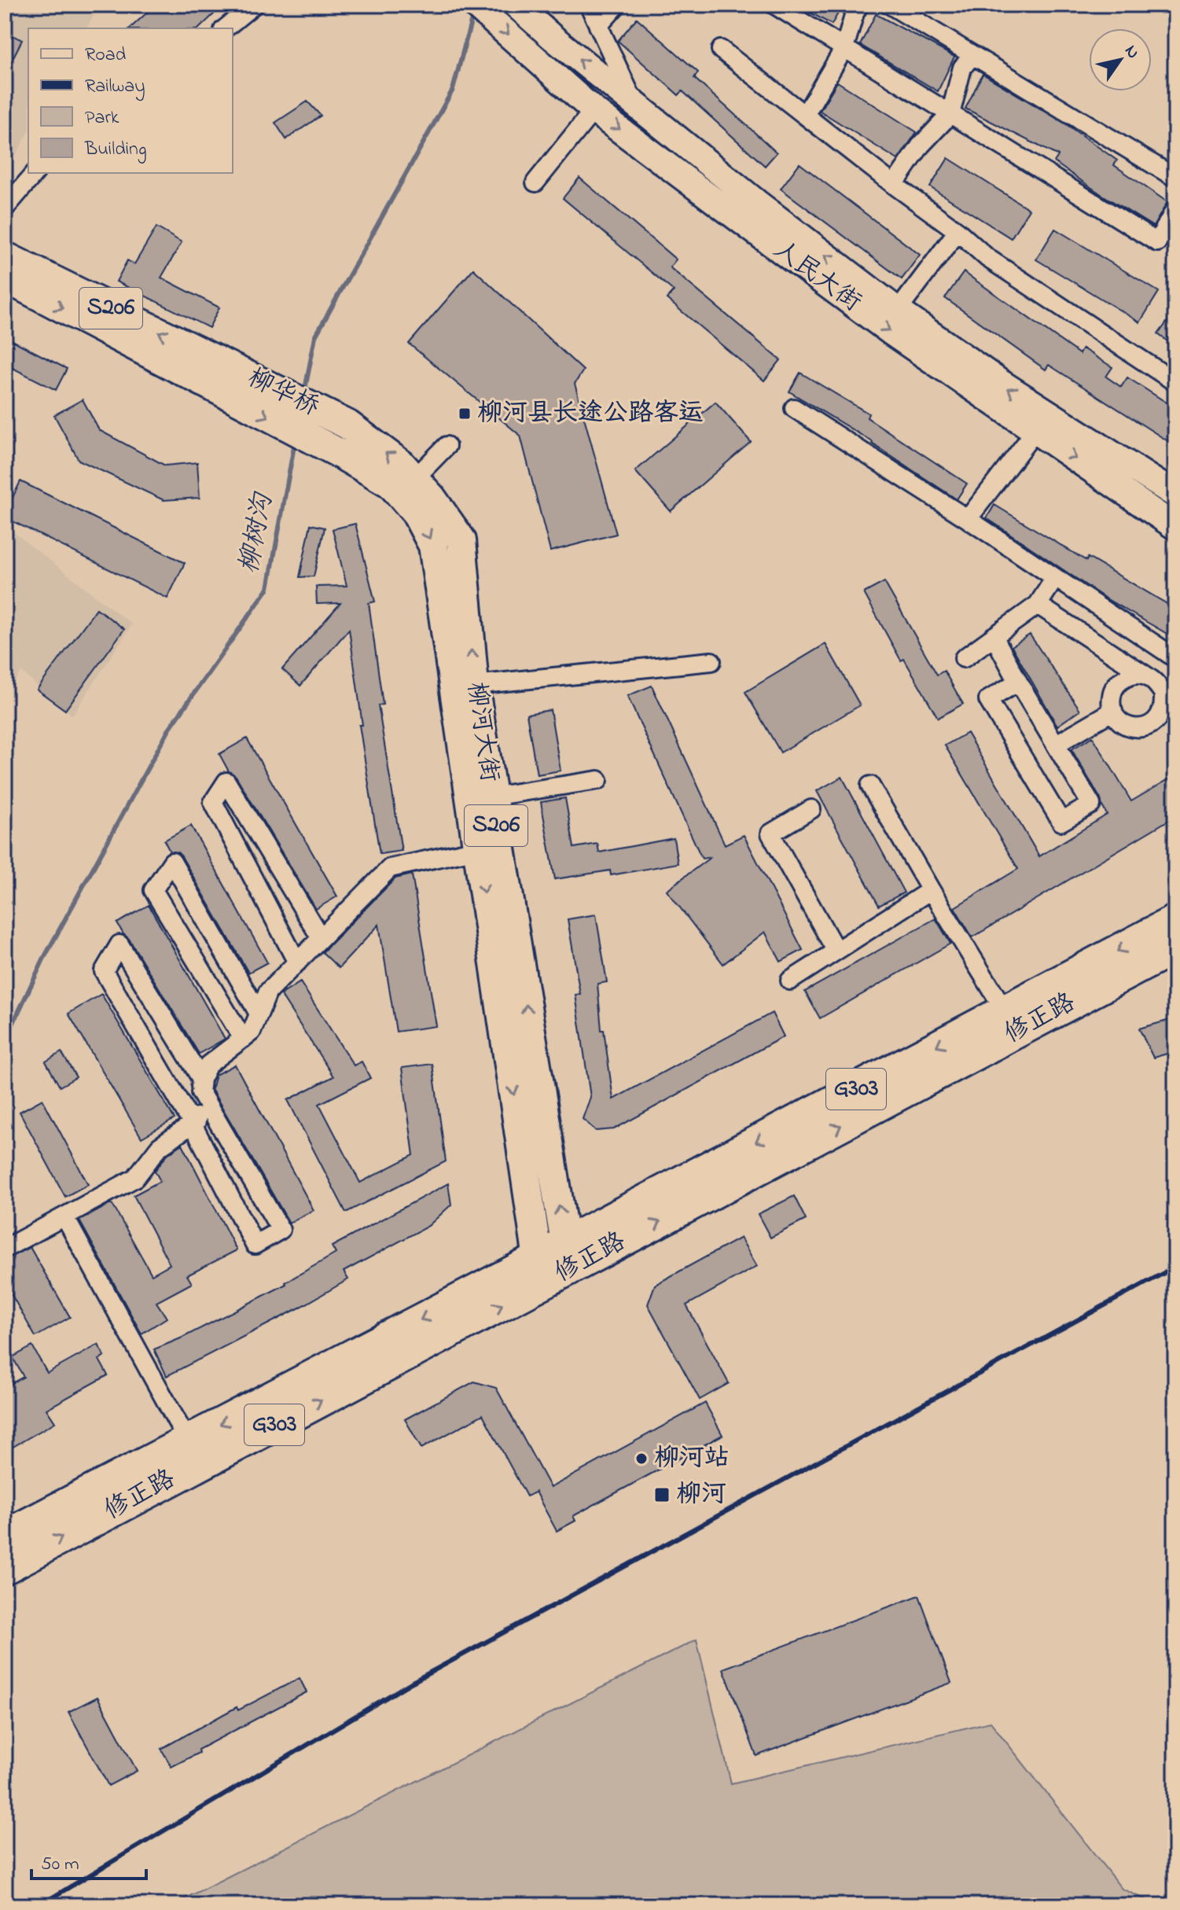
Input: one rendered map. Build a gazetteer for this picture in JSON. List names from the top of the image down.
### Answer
{
  "streets": {
    "highway": ["修正路", "G303"],
    "main road": ["S206", "柳华桥", "柳河大街"],
    "street": ["人民大街"]
  },
  "crossings": [
    ["S206", "柳华桥"],
    ["柳华桥", "柳河大街"],
    ["柳河大街", "修正路"]
  ],
  "water": ["柳树沟"],
  "places": {
    "transit": ["柳河县长途公路客运", "柳河"],
    "other": ["柳河站"]
  },
  "legend": [
    "Road",
    "Railway",
    "Park",
    "Building"
  ],
  "scale_bar": "50 m",
  "north": "top right"
}
